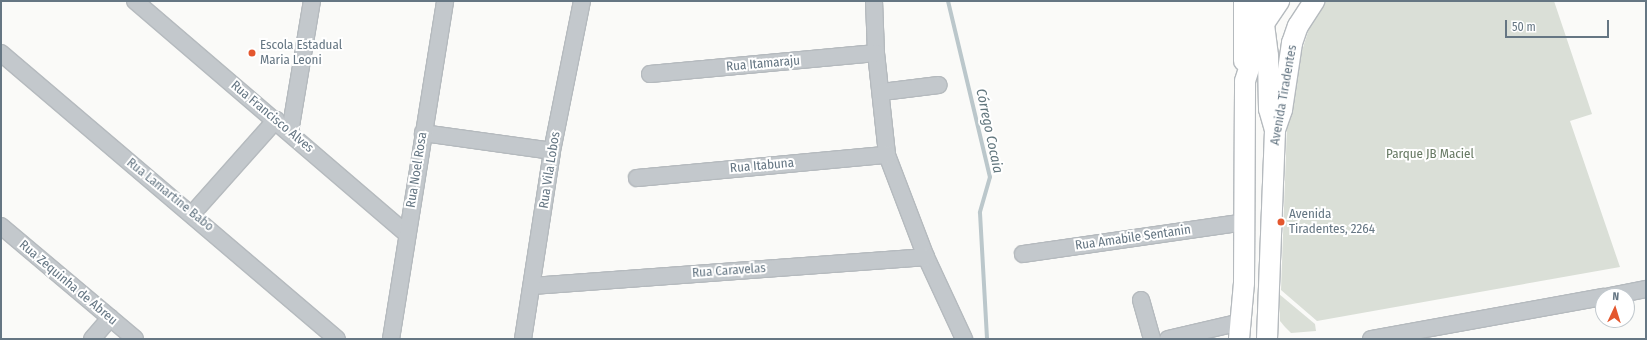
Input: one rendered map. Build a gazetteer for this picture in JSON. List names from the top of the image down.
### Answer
{
  "streets": {
    "main road": ["Avenida Tiradentes"],
    "street": [
      "Rua Itamaraju",
      "Rua Francisco Alves",
      "Rua Itabuna",
      "Rua Noel Rosa",
      "Rua Vila Lobos",
      "Rua Lamartine Babo",
      "Rua Amabile Sentanin",
      "Rua Caravelas",
      "Rua Zequinha de Abreu"
    ]
  },
  "crossings": [
    ["Rua Francisco Alves", "Rua Noel Rosa"],
    ["Rua Vila Lobos", "Rua Caravelas"]
  ],
  "water": ["Córrego Cocaia"],
  "parks": ["Parque JB Maciel"],
  "places": ["Escola Estadual Maria Leoni", "Avenida Tiradentes, 2264"],
  "scale_bar": "50 m",
  "north": "top"
}
